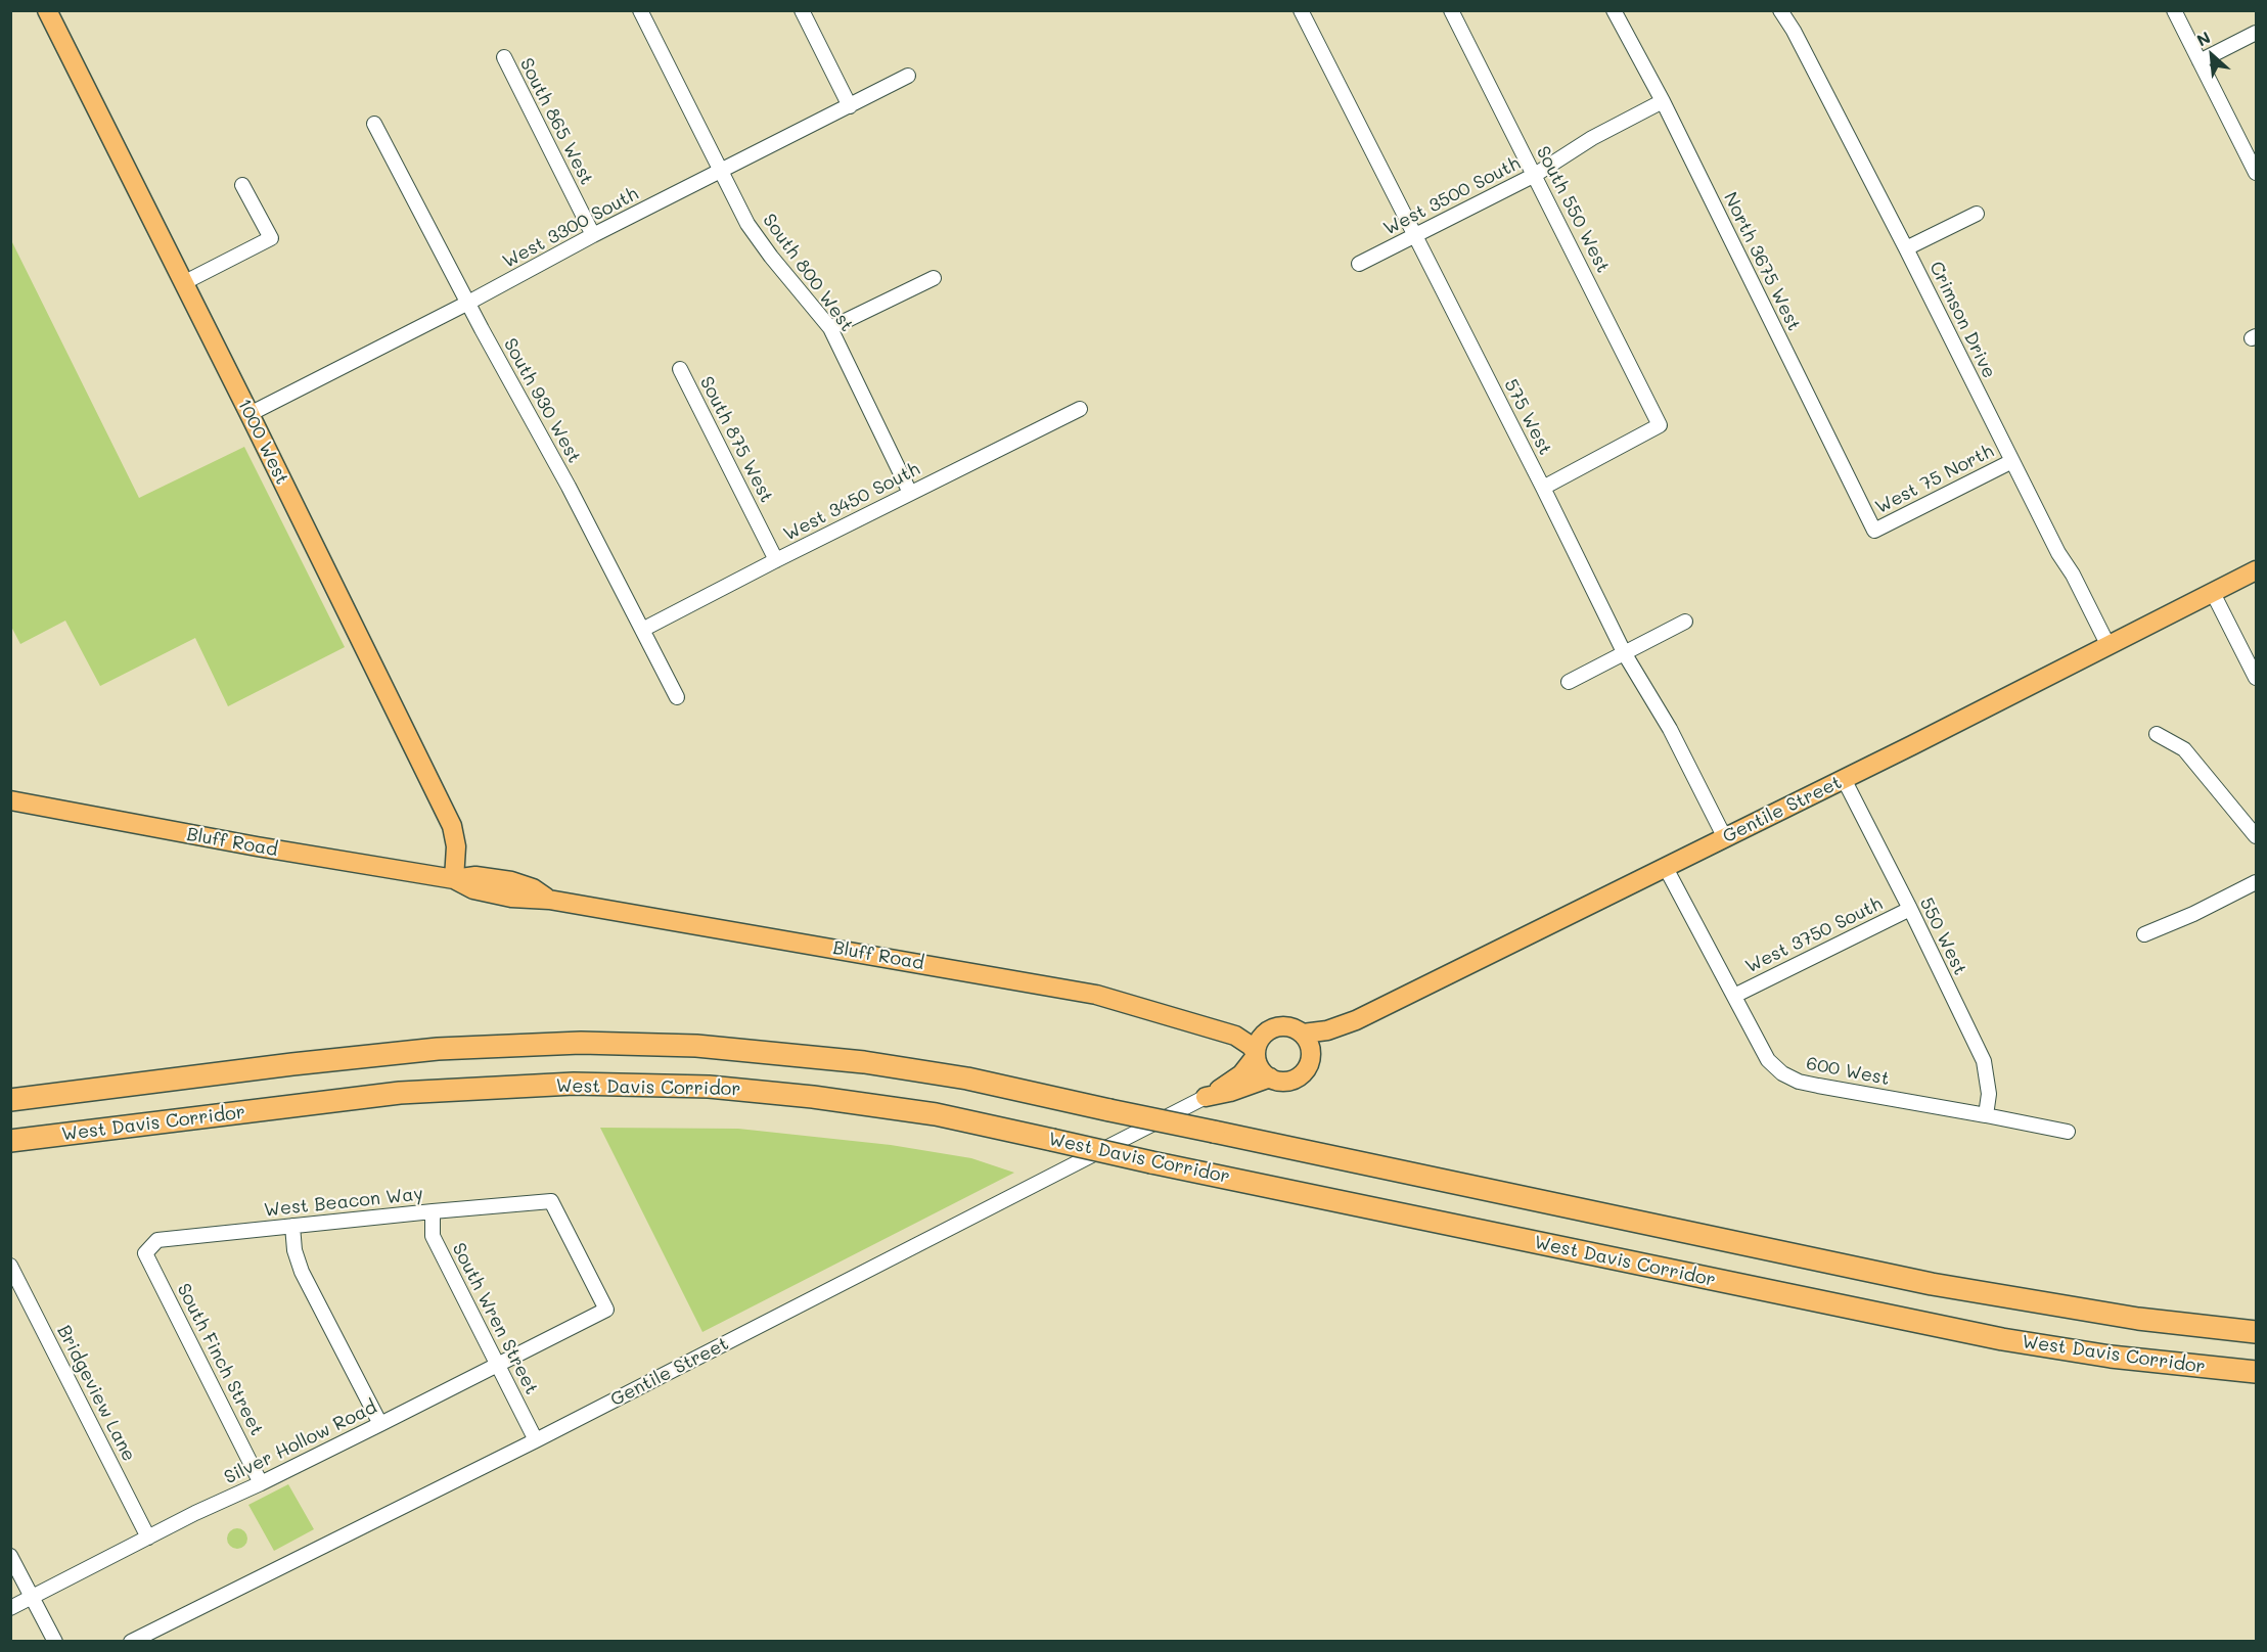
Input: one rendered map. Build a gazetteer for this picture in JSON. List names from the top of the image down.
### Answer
{
  "streets": {
    "highway": ["West Davis Corridor"],
    "main road": ["1000 West", "Gentile Street", "Bluff Road"],
    "street": [
      "South 865 West",
      "West 3500 South",
      "South 550 West",
      "West 3300 South",
      "North 3675 West",
      "South 800 West",
      "Crimson Drive",
      "South 930 West",
      "575 West",
      "South 875 West",
      "West 75 North",
      "West 3450 South",
      "West 3750 South",
      "550 West",
      "600 West",
      "West Beacon Way",
      "South Wren Street",
      "South Finch Street",
      "Bridgeview Lane",
      "Silver Hollow Road"
    ]
  },
  "crossings": [
    ["South 865 West", "West 3300 South"],
    ["West 3500 South", "South 550 West"],
    ["West 3500 South", "North 3675 West"],
    ["West 3500 South", "575 West"],
    ["South 550 West", "575 West"],
    ["West 3300 South", "South 800 West"],
    ["West 3300 South", "South 930 West"],
    ["West 3300 South", "1000 West"],
    ["North 3675 West", "West 75 North"],
    ["South 800 West", "West 3450 South"],
    ["Crimson Drive", "West 75 North"],
    ["Crimson Drive", "Gentile Street"],
    ["South 930 West", "West 3450 South"],
    ["575 West", "Gentile Street"],
    ["South 875 West", "West 3450 South"],
    ["1000 West", "Bluff Road"],
    ["Gentile Street", "Bluff Road"],
    ["Gentile Street", "550 West"],
    ["Gentile Street", "600 West"],
    ["Gentile Street", "South Wren Street"],
    ["West 3750 South", "550 West"],
    ["West 3750 South", "600 West"],
    ["550 West", "600 West"],
    ["West Beacon Way", "South Wren Street"],
    ["West Beacon Way", "South Finch Street"],
    ["West Beacon Way", "Silver Hollow Road"],
    ["South Wren Street", "Silver Hollow Road"],
    ["South Finch Street", "Silver Hollow Road"],
    ["Bridgeview Lane", "Silver Hollow Road"]
  ],
  "north": "top left"
}
